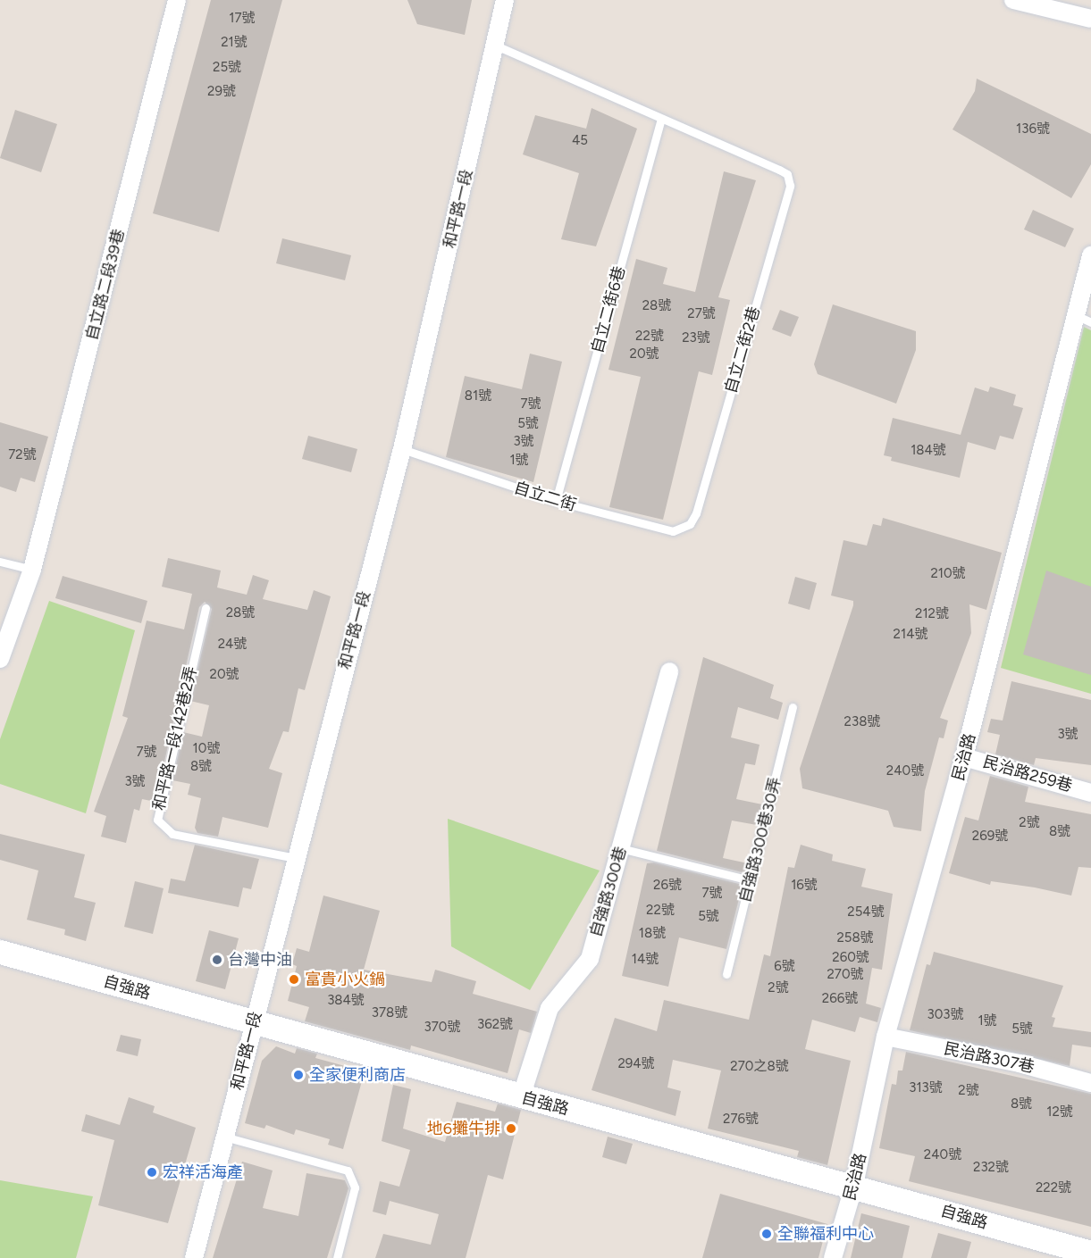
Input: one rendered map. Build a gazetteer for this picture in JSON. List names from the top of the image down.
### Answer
{
  "streets": {
    "street": [
      "和平路一段",
      "自立路二段39巷",
      "民治路",
      "民治路259巷",
      "自強路300巷",
      "自強路",
      "民治路307巷"
    ],
    "lane": [
      "自立二街6巷",
      "自立二街2巷",
      "自立二街",
      "和平路一段142巷2弄",
      "自強路300巷30弄"
    ]
  },
  "crossings": [
    ["和平路一段", "自立二街"],
    ["和平路一段", "和平路一段142巷2弄"],
    ["和平路一段", "自強路"],
    ["自立二街6巷", "自立二街2巷"],
    ["自立二街6巷", "自立二街"],
    ["自立二街2巷", "自立二街"],
    ["民治路", "民治路259巷"],
    ["民治路", "自強路"],
    ["民治路", "民治路307巷"],
    ["自強路300巷", "自強路"]
  ],
  "places": [
    "台灣中油",
    "富貴小火鍋",
    "全家便利商店",
    "地6攤牛排",
    "宏祥活海產",
    "全聯福利中心"
  ],
  "house_numbers": [
    "17號",
    "21號",
    "25號",
    "29號",
    "136號",
    "45",
    "28號",
    "27號",
    "22號",
    "23號",
    "20號",
    "81號",
    "7號",
    "5號",
    "3號",
    "184號",
    "72號",
    "1號",
    "210號",
    "28號",
    "212號",
    "214號",
    "24號",
    "20號",
    "238號",
    "3號",
    "10號",
    "7號",
    "8號",
    "240號",
    "3號",
    "2號",
    "8號",
    "269號",
    "26號",
    "16號",
    "7號",
    "22號",
    "254號",
    "5號",
    "18號",
    "258號",
    "260號",
    "14號",
    "6號",
    "270號",
    "2號",
    "266號",
    "384號",
    "378號",
    "303號",
    "1號",
    "362號",
    "370號",
    "5號",
    "294號",
    "270之8號",
    "313號",
    "2號",
    "8號",
    "12號",
    "276號",
    "240號",
    "232號",
    "222號"
  ]
}
